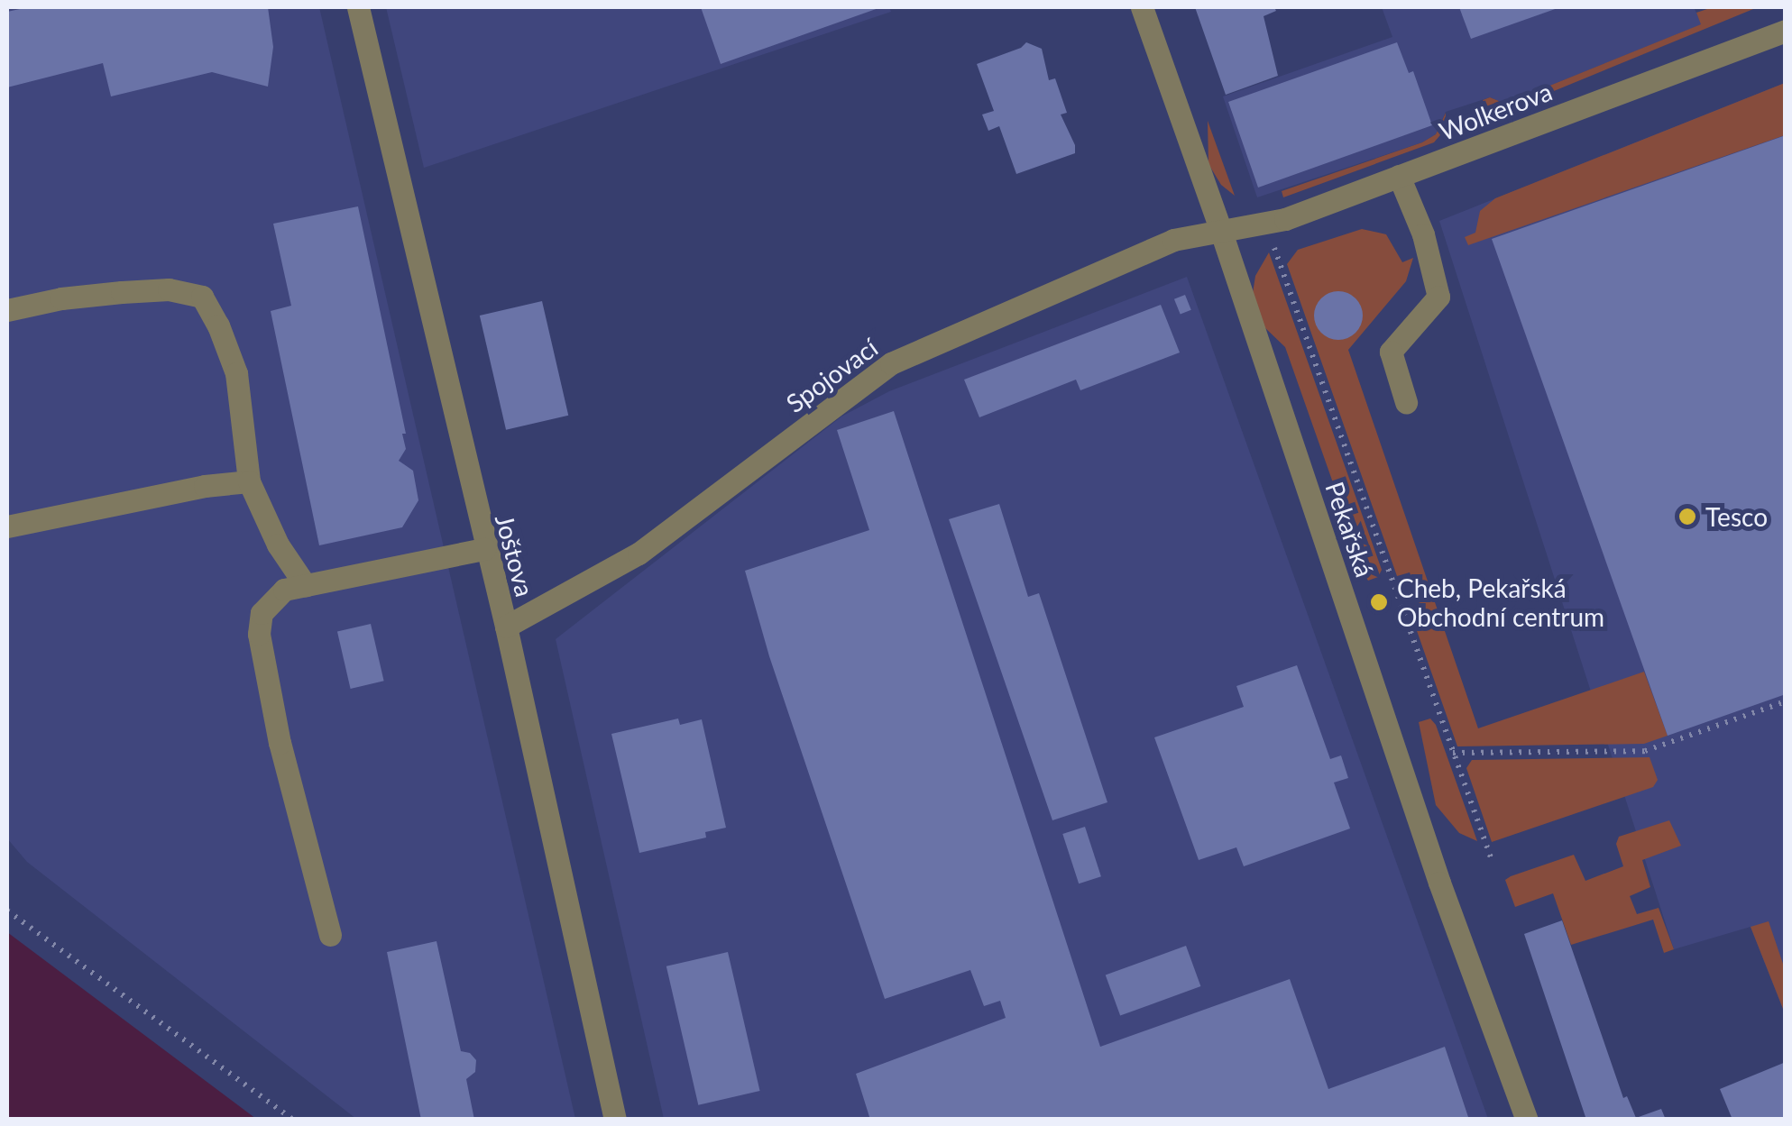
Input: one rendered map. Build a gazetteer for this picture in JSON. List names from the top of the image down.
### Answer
{
  "streets": {
    "street": [
      "Wolkerova",
      "Spojovací",
      "Pekařská",
      "Joštova"
    ]
  },
  "crossings": [
    ["Wolkerova", "Spojovací"],
    ["Wolkerova", "Pekařská"],
    ["Spojovací", "Pekařská"],
    ["Spojovací", "Joštova"]
  ],
  "places": ["Tesco", "Cheb, Pekařská Obchodní centrum"]
}
